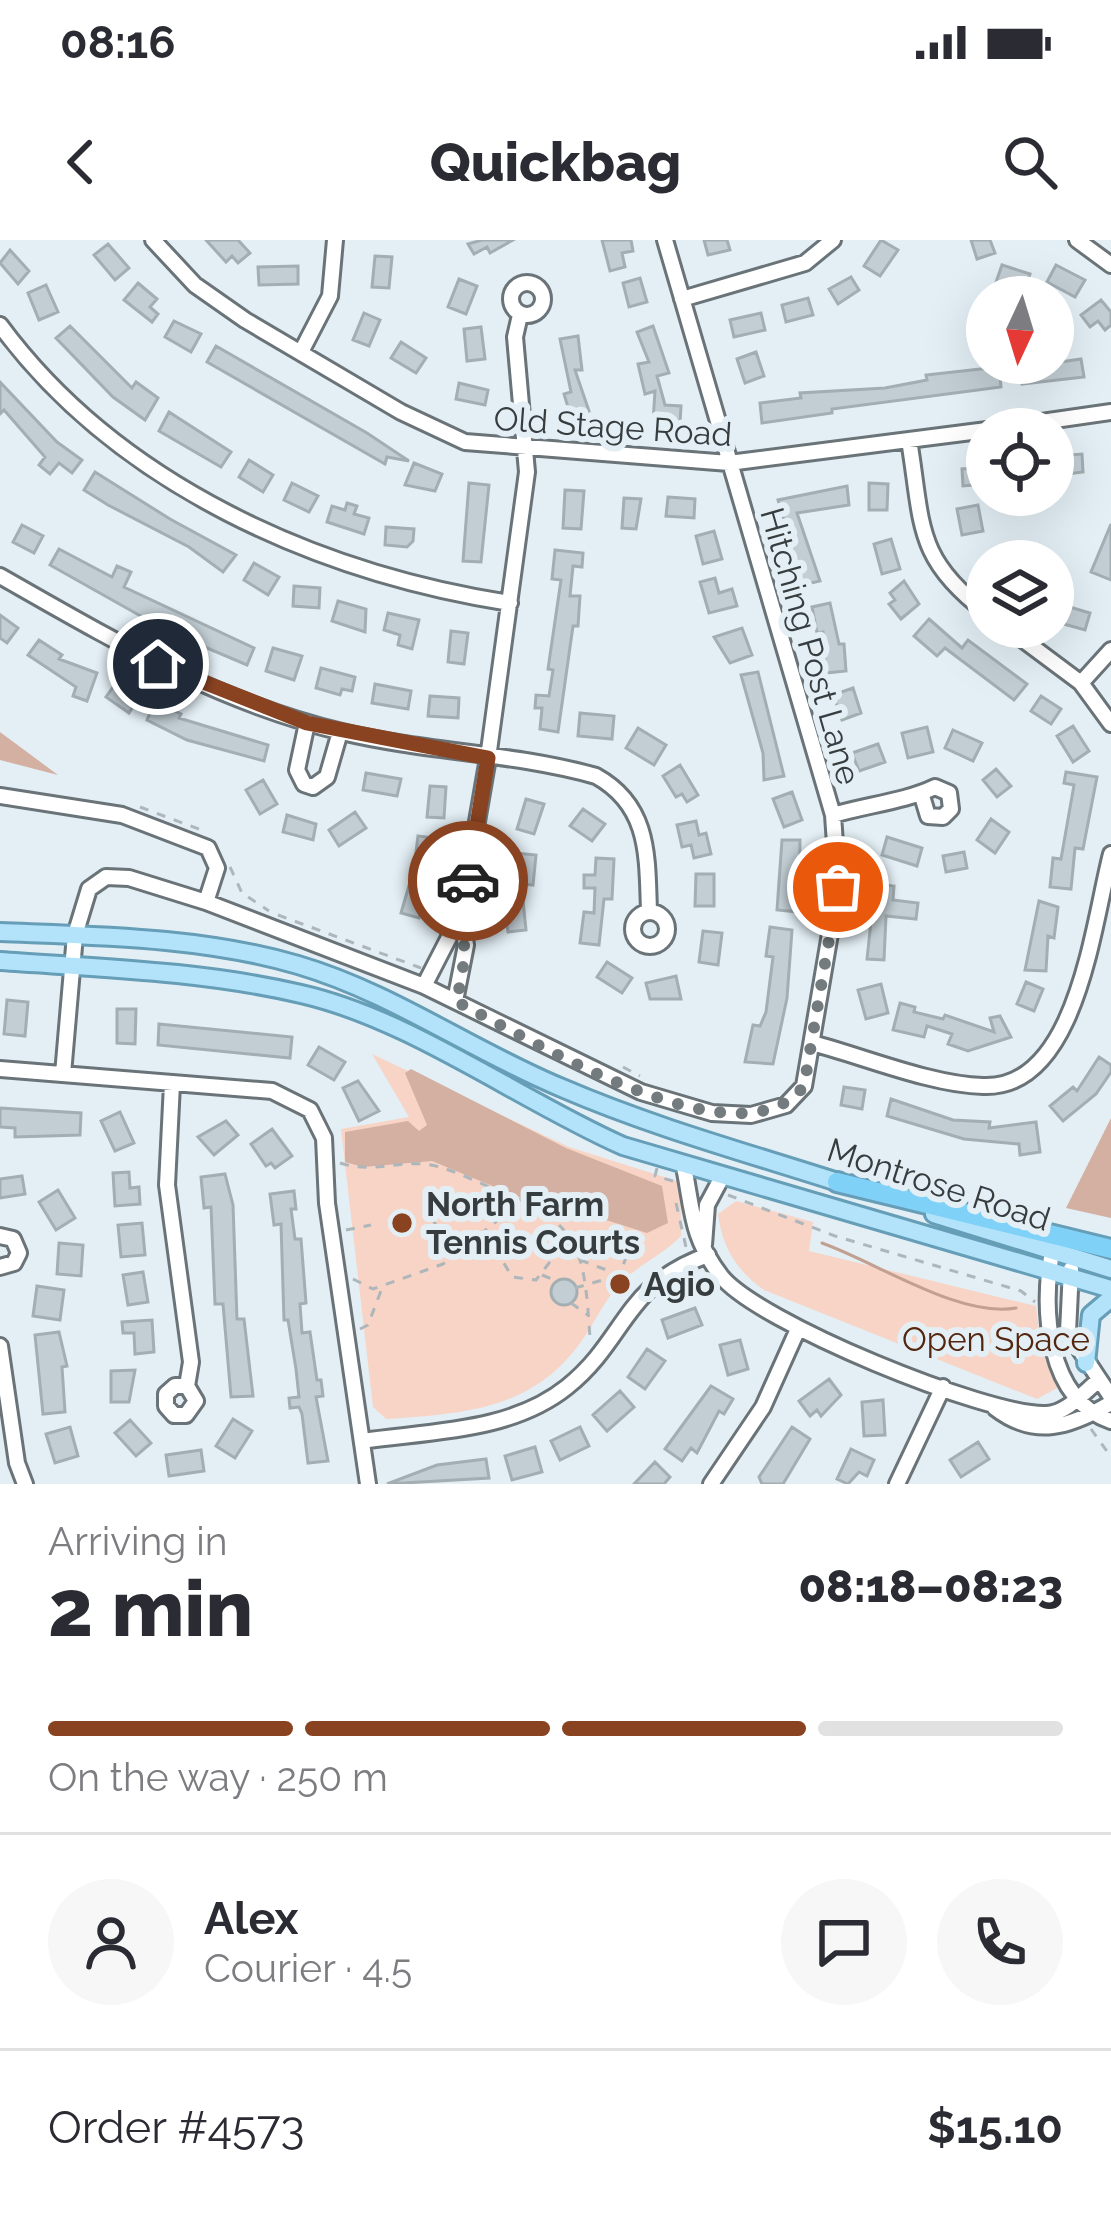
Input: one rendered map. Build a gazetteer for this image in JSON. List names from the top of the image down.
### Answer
{
  "streets": {
    "main road": ["Montrose Road"],
    "street": ["Old Stage Road", "Hitching Post Lane"]
  },
  "crossings": [
    ["Old Stage Road", "Hitching Post Lane"],
    ["Hitching Post Lane", "Montrose Road"]
  ],
  "parks": ["Open Space"],
  "places": ["North Farm Tennis Courts", "Agio"],
  "north": "bottom",
  "page": {
    "status": "08:16",
    "header": "Quickbag",
    "heading": ["2 min", "Arriving in", "08:18–08:23"],
    "panel": [
      "Alex",
      "Courier · 4.5",
      "Order #4573",
      "$15.10"
    ],
    "bar": "On the way · 250 m"
  }
}
